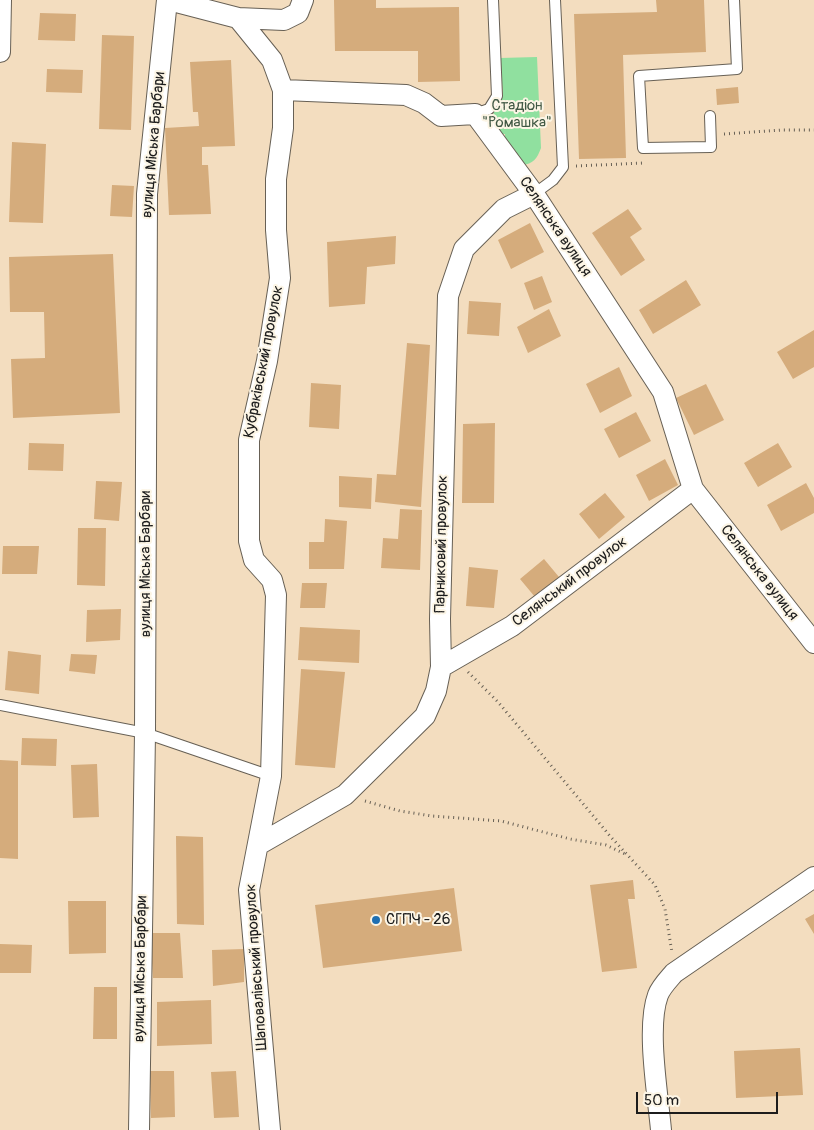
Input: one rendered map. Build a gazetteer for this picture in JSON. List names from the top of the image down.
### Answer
{
  "streets": {
    "street": [
      "вулиця Міська Барбари",
      "Селянська вулиця",
      "Кубраківський провулок",
      "Парниковий провулок",
      "Селянський провулок",
      "Шаповалівський провулок"
    ]
  },
  "crossings": [
    ["Селянська вулиця", "Парниковий провулок"],
    ["Селянська вулиця", "Селянський провулок"],
    ["Кубраківський провулок", "Шаповалівський провулок"],
    ["Парниковий провулок", "Селянський провулок"],
    ["Парниковий провулок", "Шаповалівський провулок"]
  ],
  "parks": ["Стадіон \"Ромашка\""],
  "places": ["СГПЧ - 26"],
  "scale_bar": "50 m"
}
